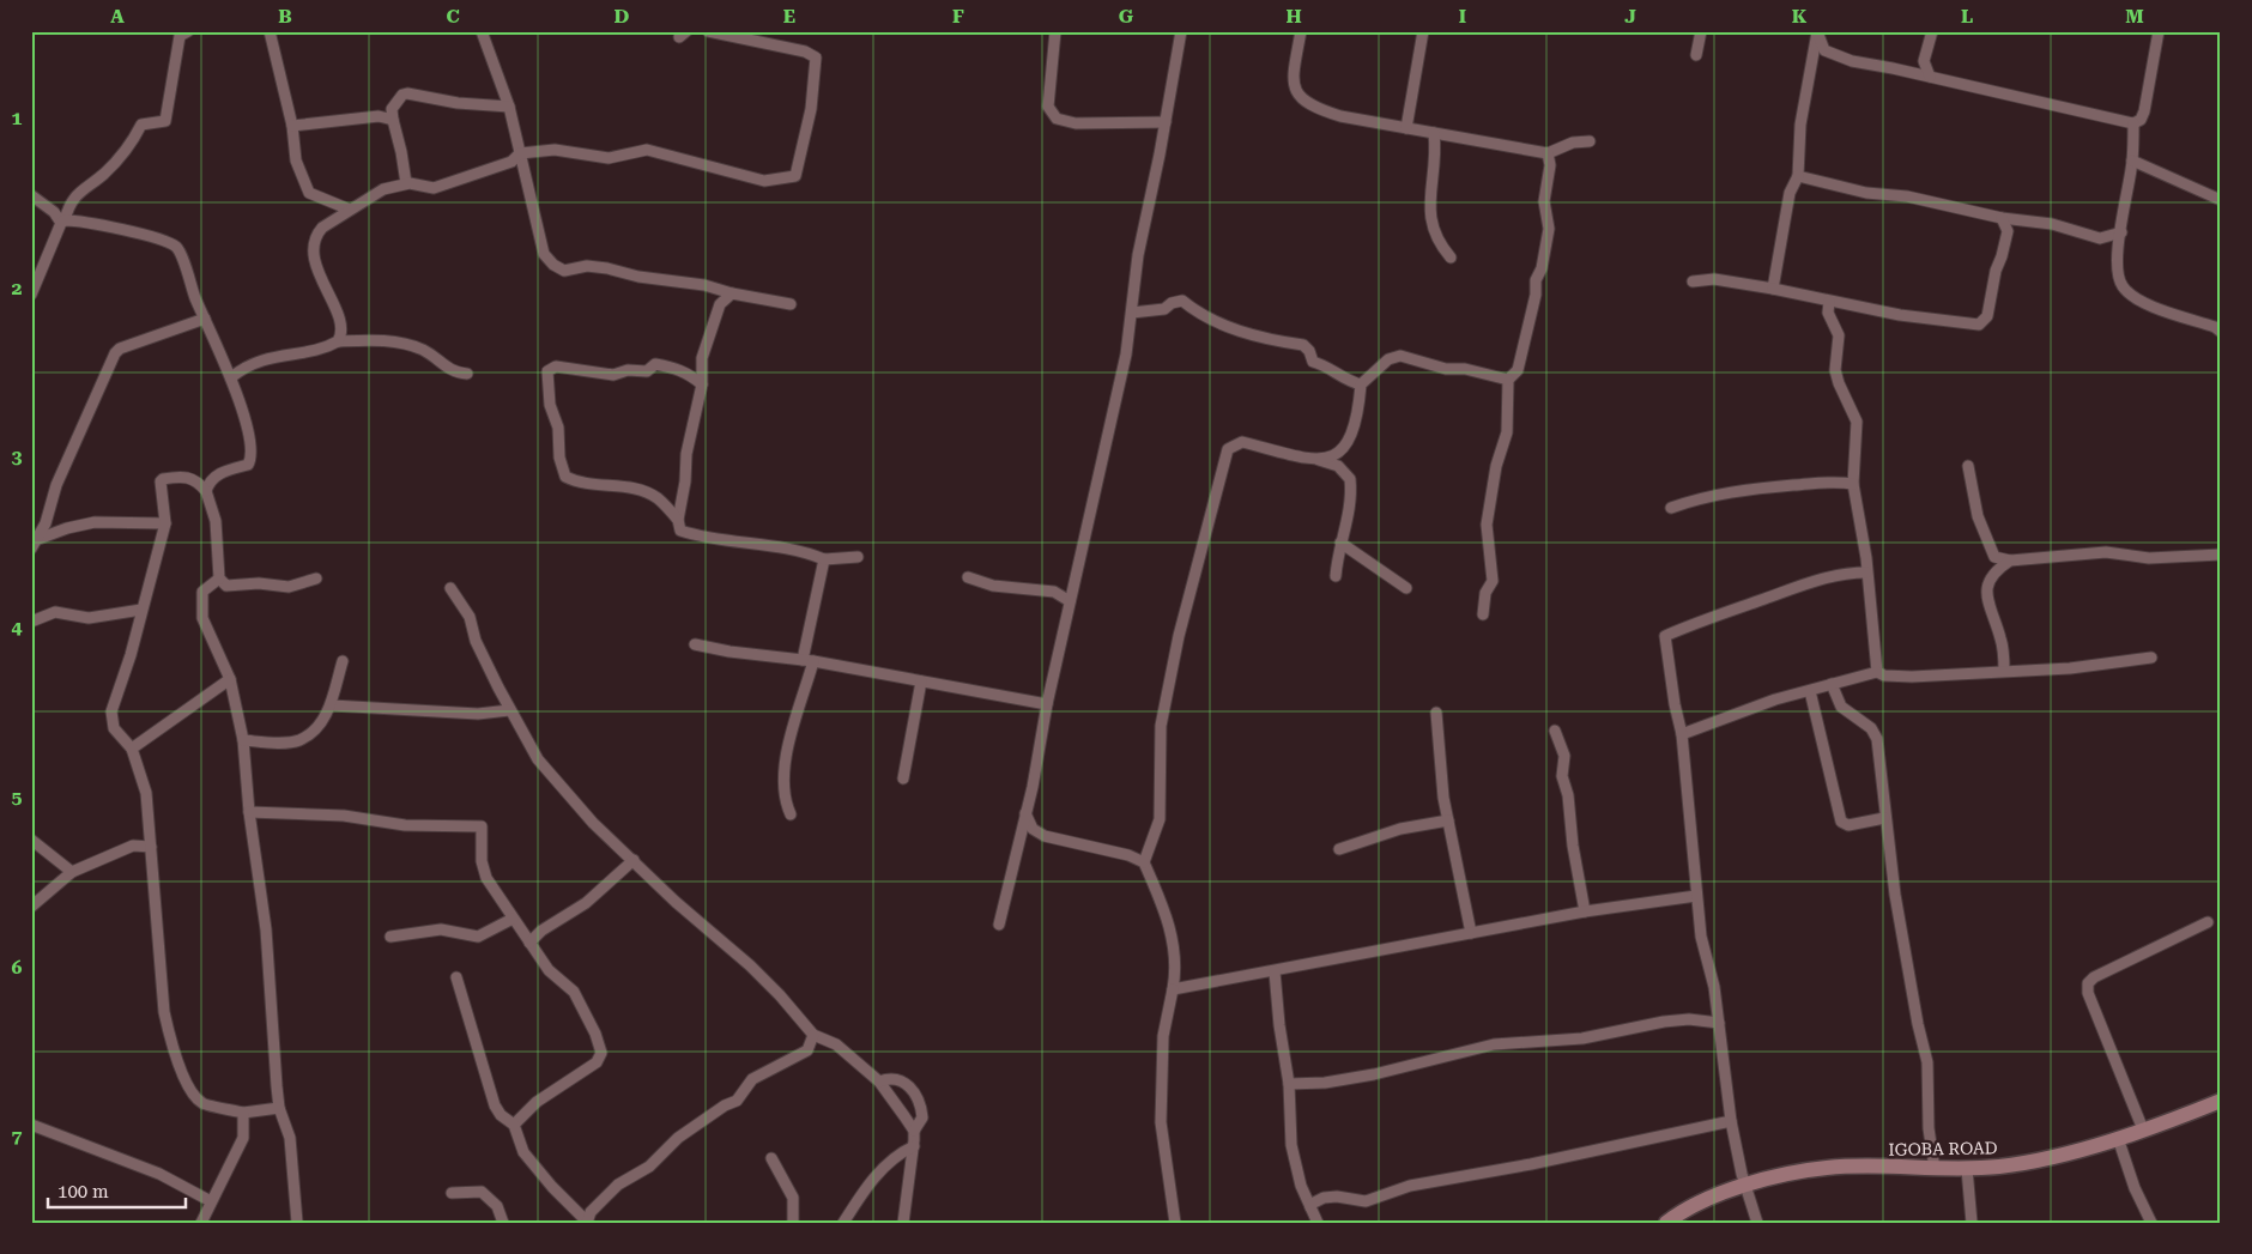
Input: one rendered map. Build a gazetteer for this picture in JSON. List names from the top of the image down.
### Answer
{
  "streets": {
    "street": ["IGOBA ROAD"]
  },
  "scale_bar": "100 m",
  "grid": {
    "columns": [
      "A",
      "B",
      "C",
      "D",
      "E",
      "F",
      "G",
      "H",
      "I",
      "J",
      "K",
      "L",
      "M"
    ],
    "rows": [
      "1",
      "2",
      "3",
      "4",
      "5",
      "6",
      "7"
    ]
  }
}
